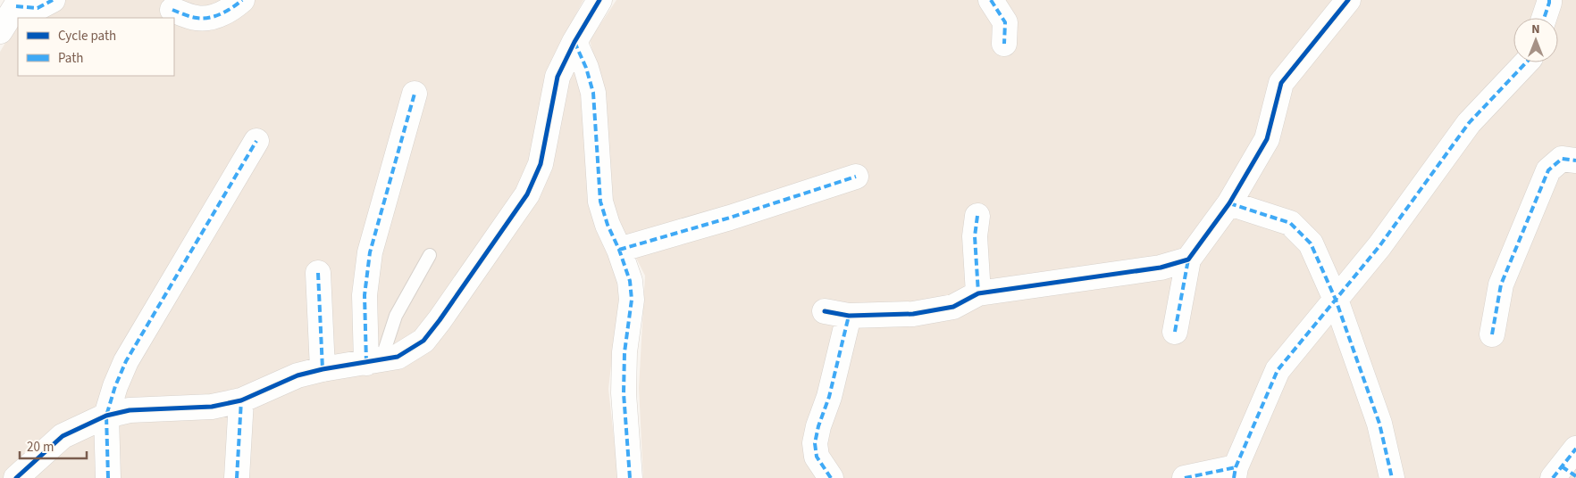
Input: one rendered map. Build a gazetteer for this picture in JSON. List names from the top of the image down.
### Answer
{
  "legend": ["Cycle path", "Path"],
  "scale_bar": "20 m",
  "north": "top"
}
